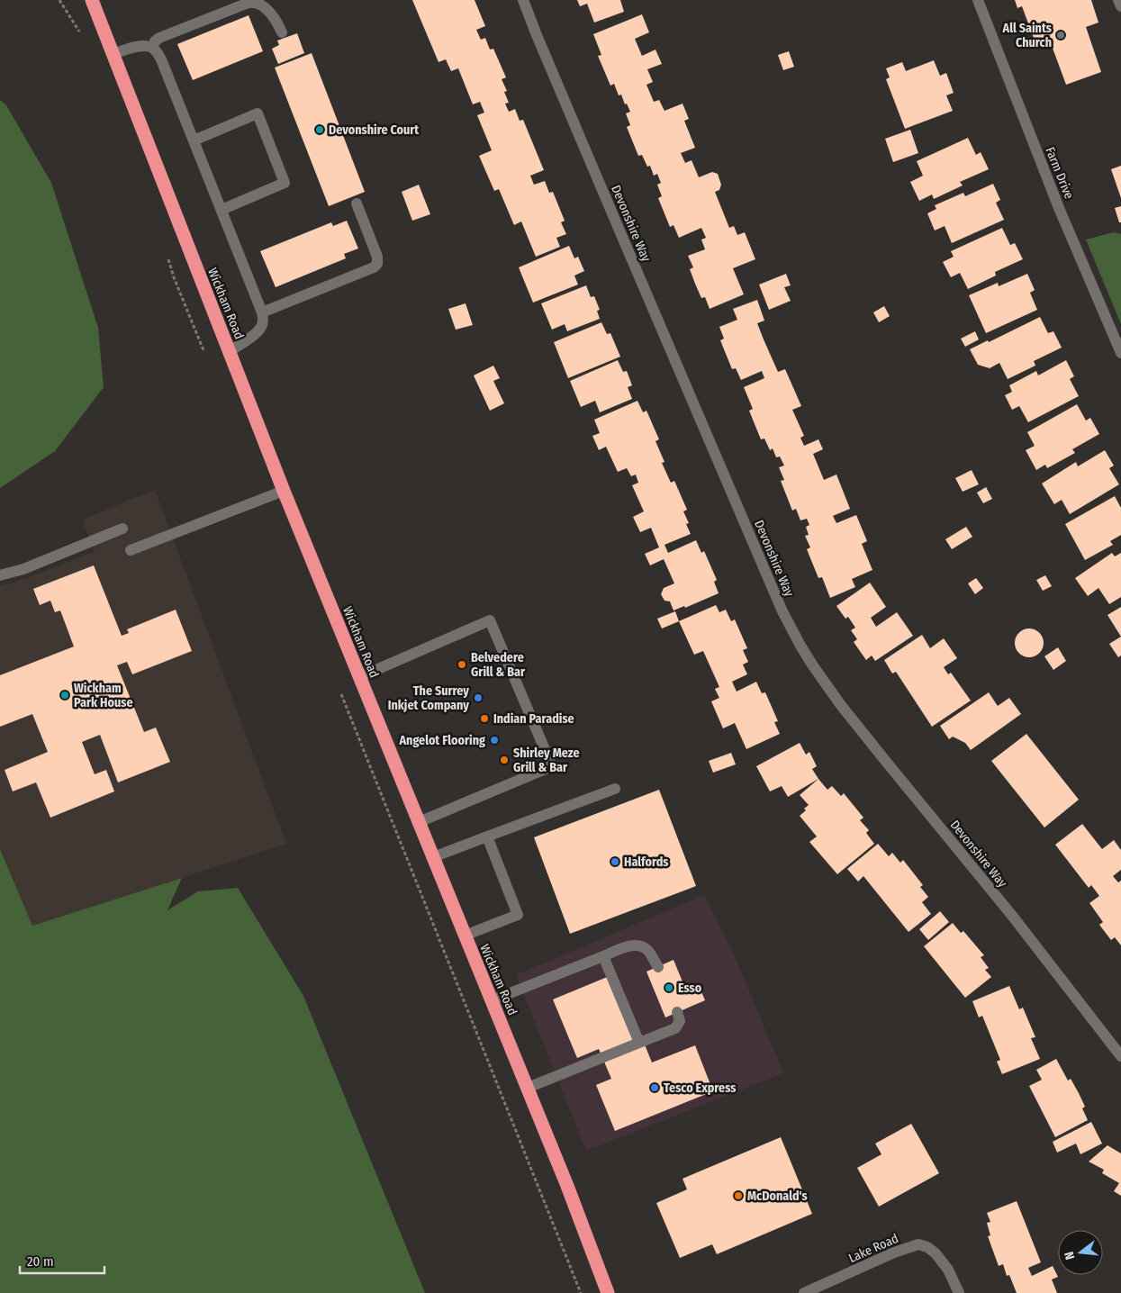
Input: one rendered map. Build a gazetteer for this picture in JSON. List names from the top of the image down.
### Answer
{
  "streets": {
    "highway": ["Wickham Road"],
    "street": ["Farm Drive", "Devonshire Way", "Lake Road"]
  },
  "places": [
    "All Saints Church",
    "Devonshire Court",
    "Belvedere Grill & Bar",
    "Wickham Park House",
    "The Surrey Inkjet Company",
    "Indian Paradise",
    "Angelot Flooring",
    "Shirley Meze Grill & Bar",
    "Halfords",
    "Esso",
    "Tesco Express",
    "McDonald's"
  ],
  "scale_bar": "20 m",
  "north": "left"
}
